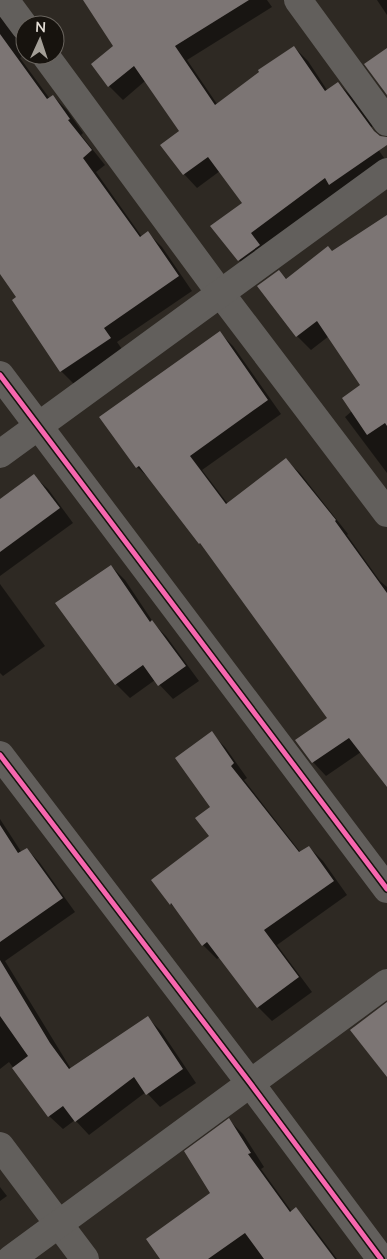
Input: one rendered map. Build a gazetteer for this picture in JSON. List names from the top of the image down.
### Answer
{
  "north": "top"
}
